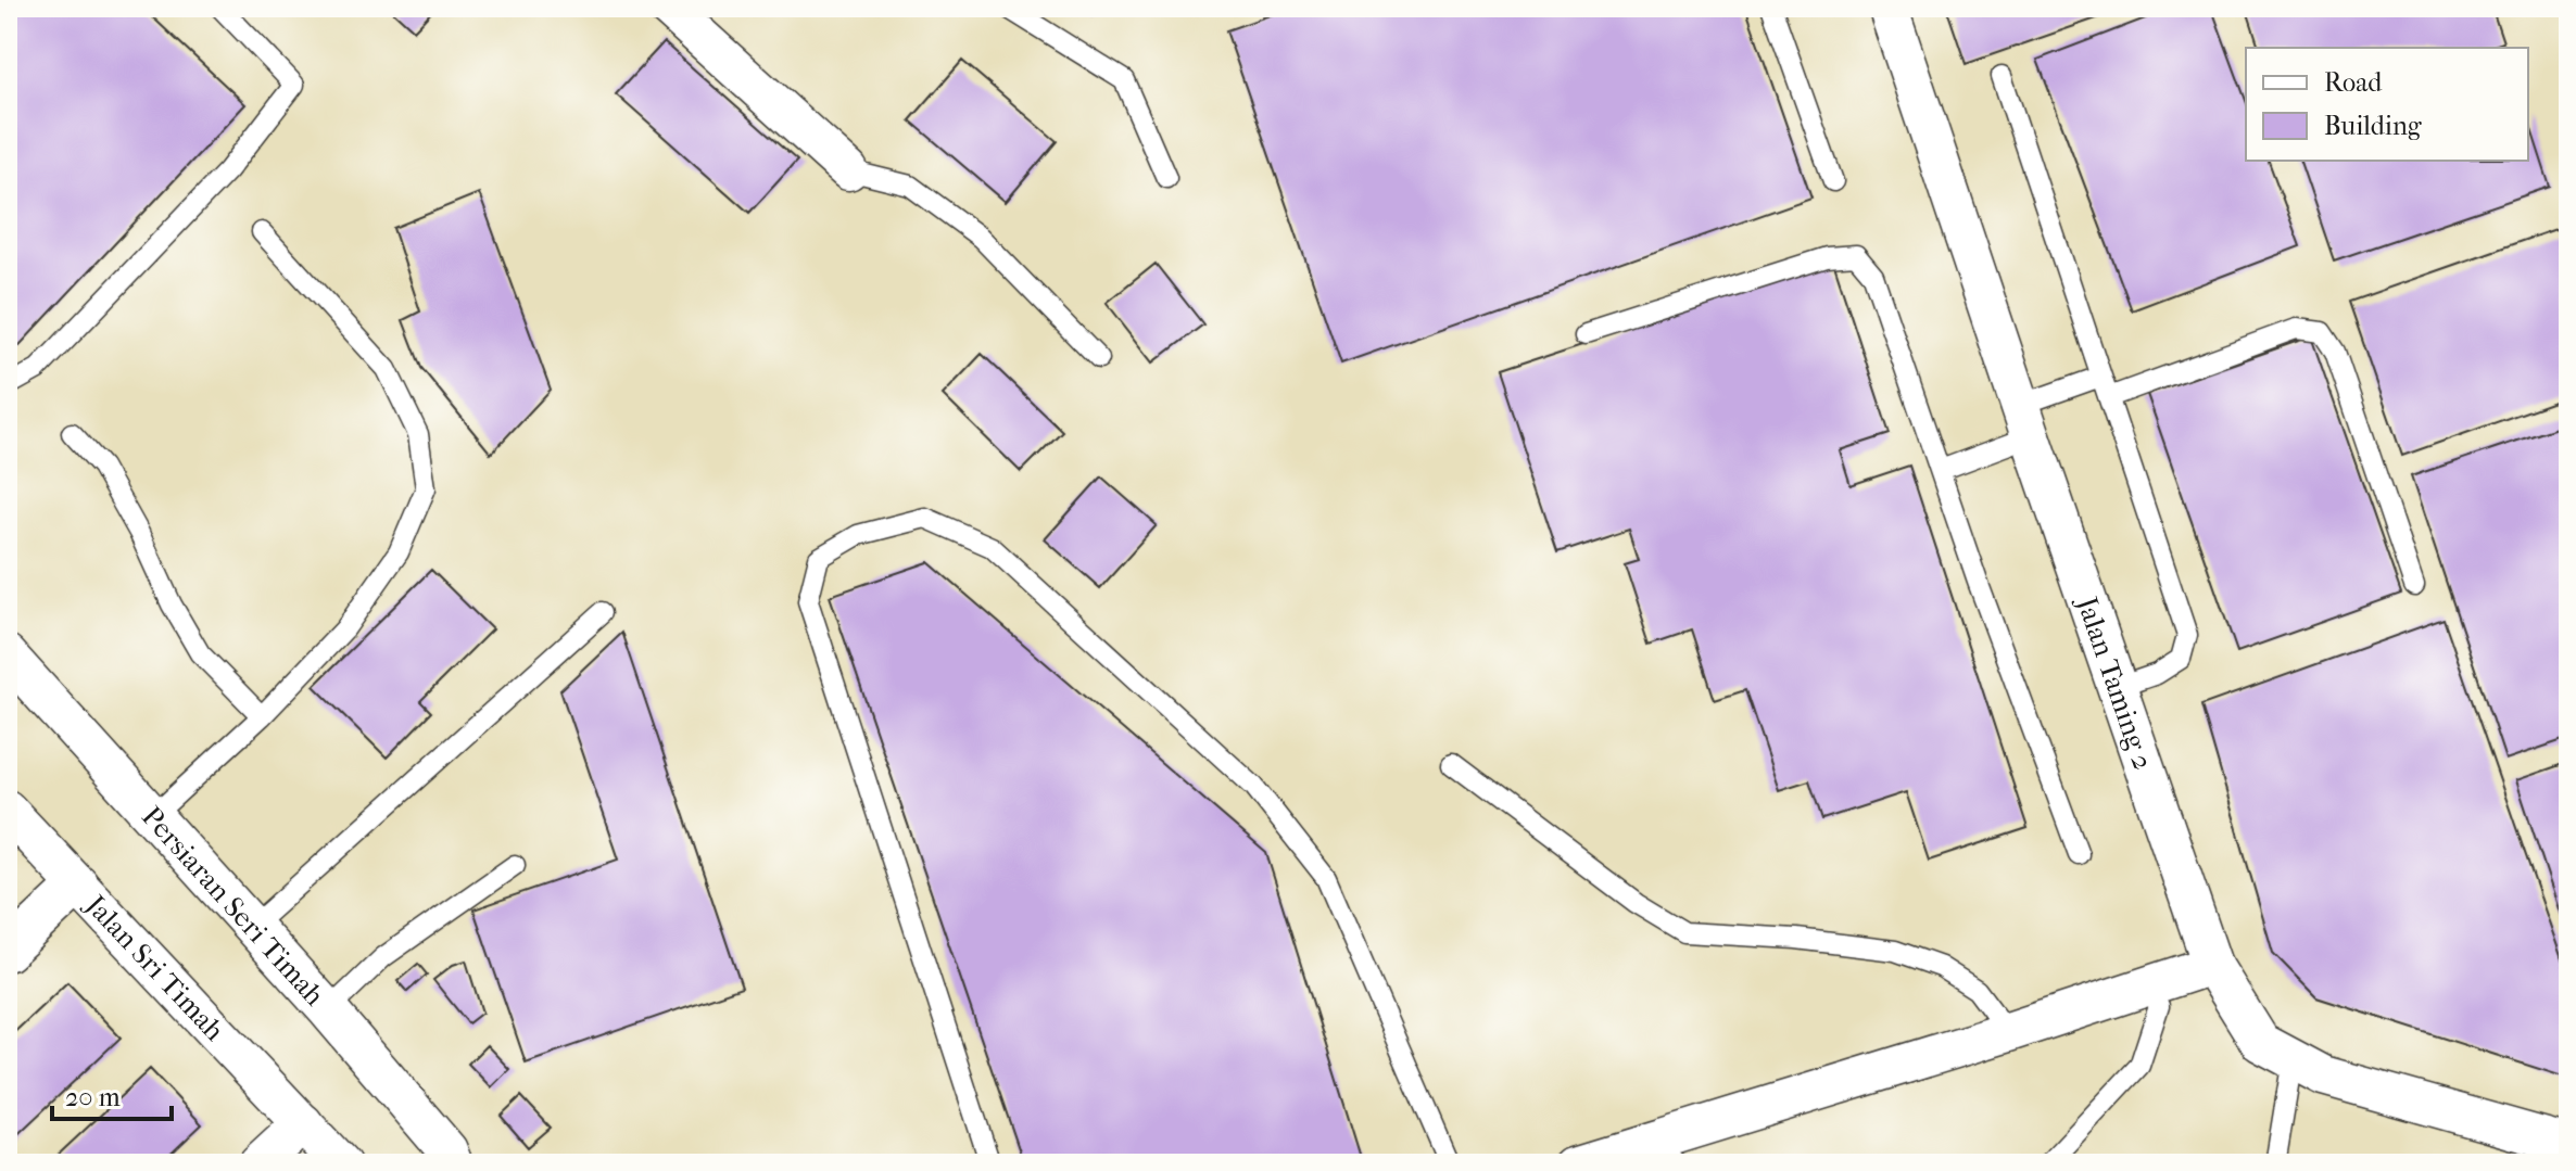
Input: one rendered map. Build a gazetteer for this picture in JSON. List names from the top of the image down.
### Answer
{
  "streets": {
    "street": ["Jalan Taming 2", "Persiaran Seri Timah", "Jalan Sri Timah"]
  },
  "legend": ["Road", "Building"],
  "scale_bar": "20 m"
}
